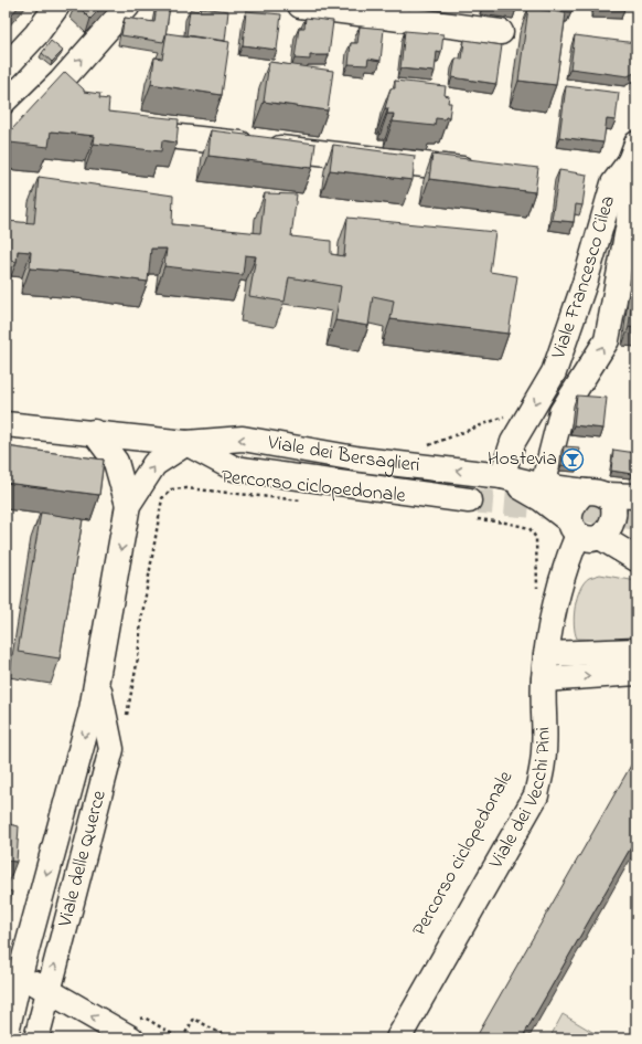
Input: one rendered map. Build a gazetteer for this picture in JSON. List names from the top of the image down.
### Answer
{
  "streets": {
    "street": [
      "Viale Francesco Cilea",
      "Viale dei Bersaglieri",
      "Viale dei Vecchi Pini",
      "Viale delle Querce"
    ],
    "path": ["Percorso ciclopedonale"]
  },
  "crossings": [
    ["Viale Francesco Cilea", "Viale dei Bersaglieri"],
    ["Viale dei Bersaglieri", "Viale dei Vecchi Pini"],
    ["Viale dei Bersaglieri", "Viale delle Querce"]
  ],
  "places": {
    "bar": ["Hostevia"]
  }
}
